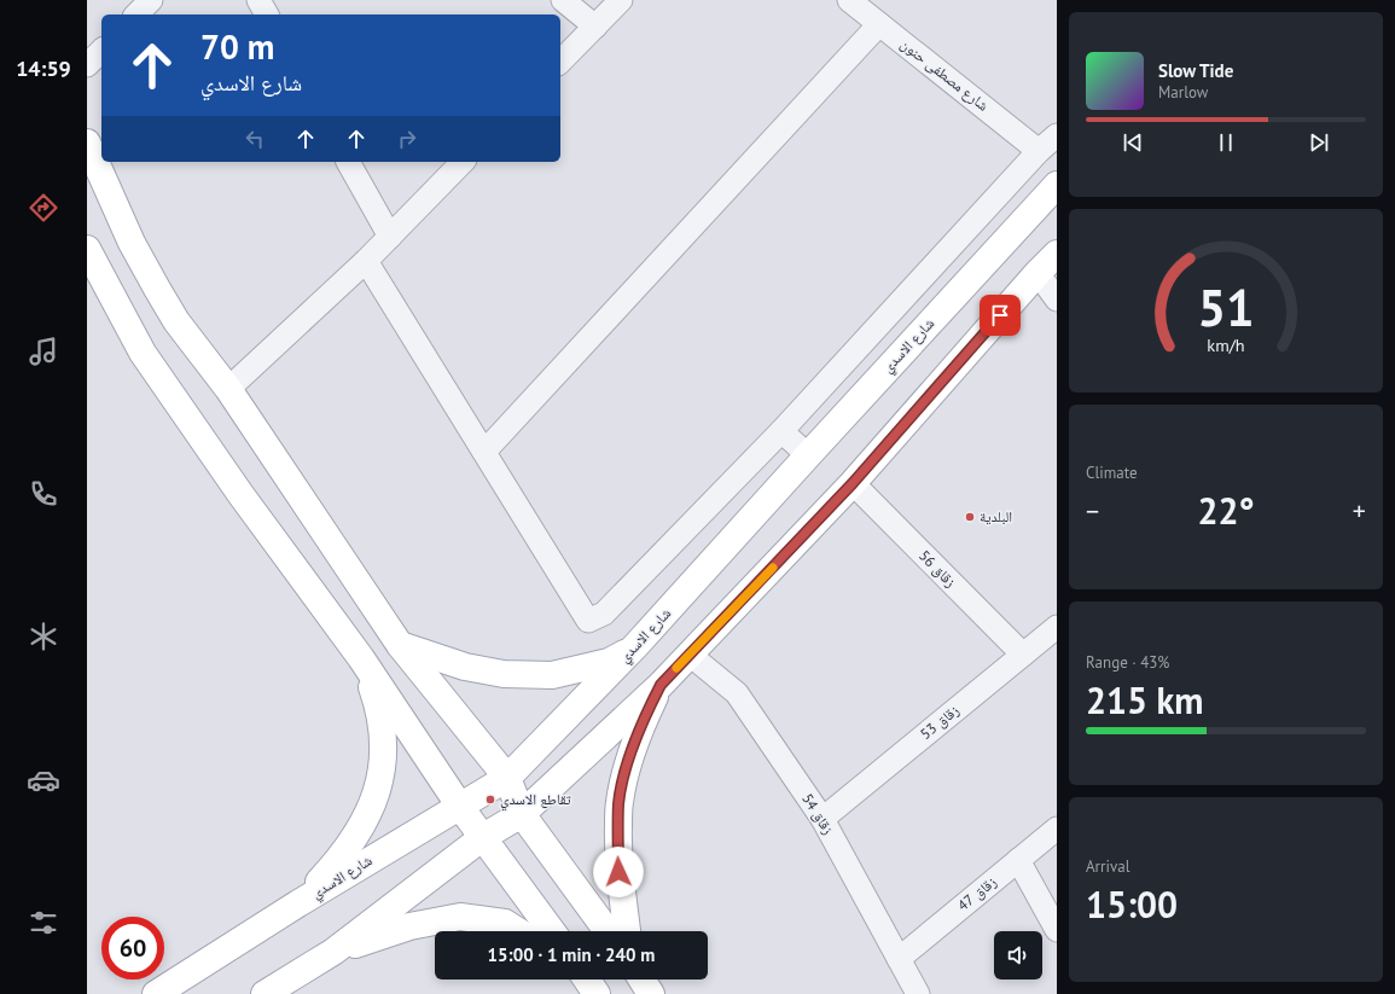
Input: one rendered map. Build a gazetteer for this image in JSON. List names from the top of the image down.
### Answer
{
  "streets": {
    "main road": ["شارع الاسدي"],
    "street": [
      "شارع مصطفى حنون",
      "زقاق 56",
      "زقاق 53",
      "زقاق 54",
      "زقاق 47"
    ]
  },
  "crossings": [
    ["زقاق 56", "زقاق 53"],
    ["زقاق 53", "زقاق 54"],
    ["زقاق 54", "زقاق 47"]
  ],
  "places": ["البلدية", "تقاطع الاسدي"],
  "page": {
    "tabs": "14:59",
    "turn": ["70 m", "شارع الاسدي"],
    "song": ["Slow Tide", "Marlow"],
    "tile": [
      "Climate",
      ["Range · 43%", "215 km"],
      ["Arrival", "15:00"]
    ],
    "heat": ["−", "22°", "+"],
    "limit": "60",
    "trip": "15:00 · 1 min · 240 m",
    "gauge": ["51", "km/h"]
  }
}
